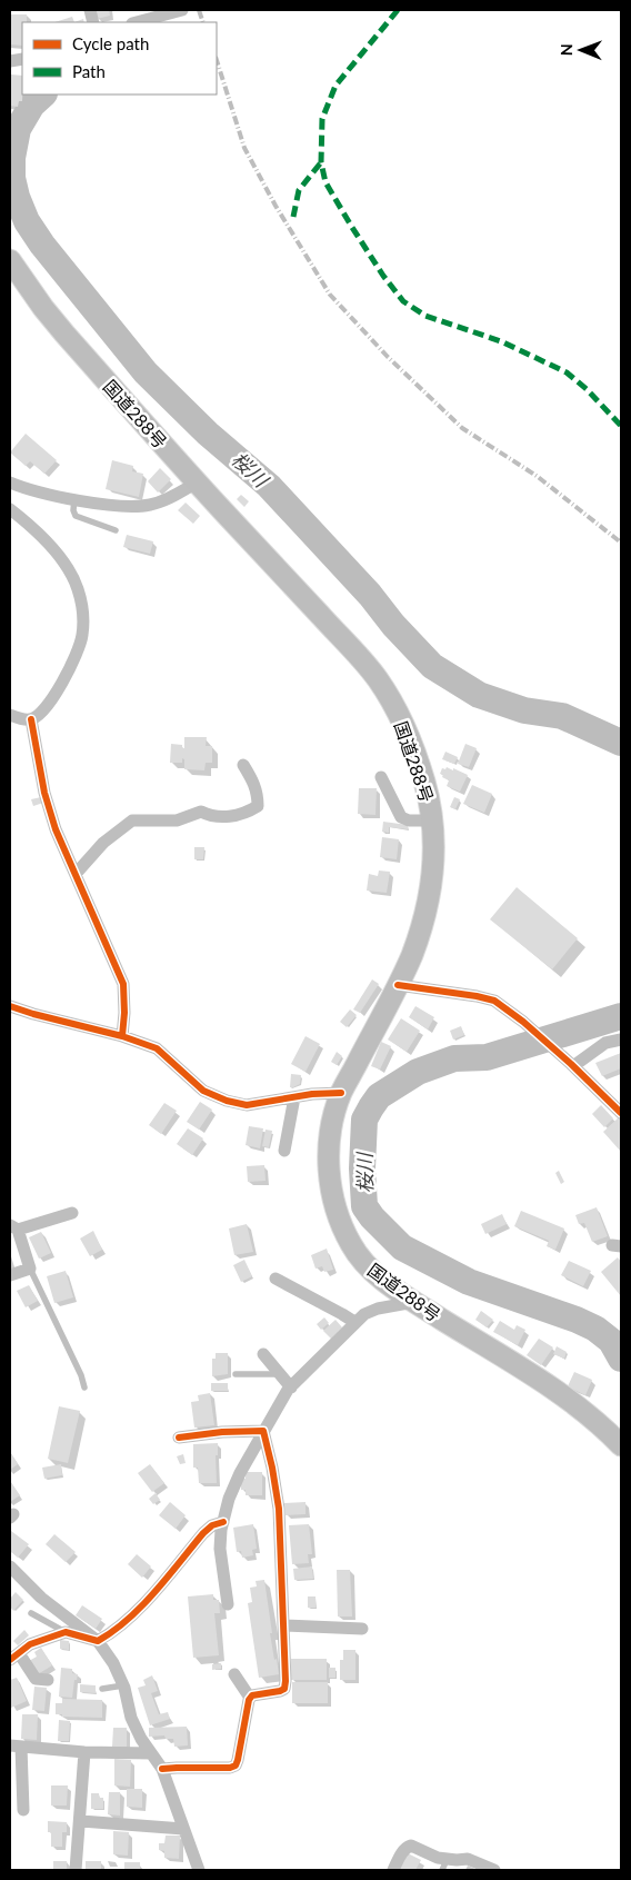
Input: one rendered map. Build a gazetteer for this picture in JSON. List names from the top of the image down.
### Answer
{
  "streets": {
    "highway": ["国道288号"]
  },
  "water": ["桜川"],
  "legend": ["Cycle path", "Path"],
  "north": "left"
}
